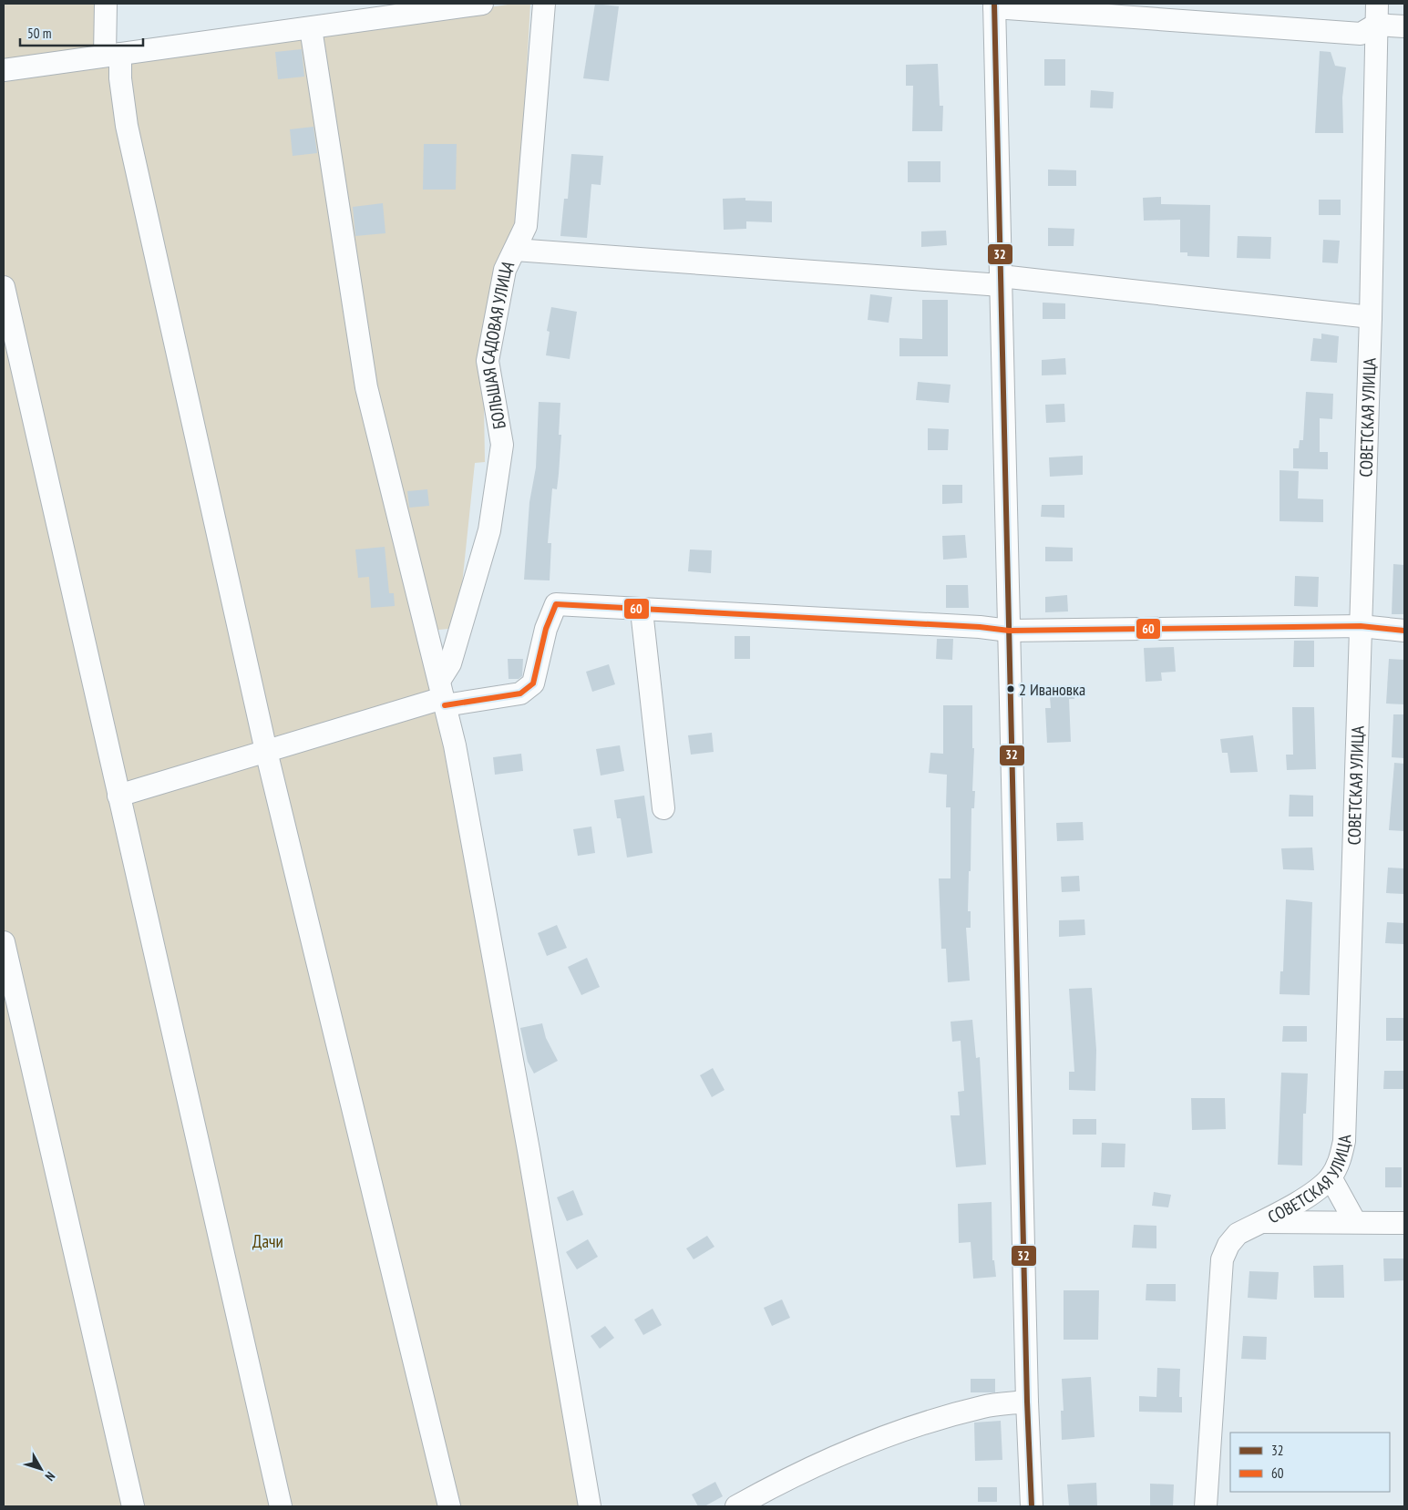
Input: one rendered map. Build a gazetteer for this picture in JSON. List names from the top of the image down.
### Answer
{
  "streets": {
    "street": ["БОЛЬШАЯ САДОВАЯ УЛИЦА", "СОВЕТСКАЯ УЛИЦА"]
  },
  "parks": ["Дачи"],
  "places": ["2 Ивановка"],
  "lines": ["transit line 32", "transit line 60"],
  "legend": ["32", "60"],
  "scale_bar": "50 m",
  "north": "bottom right"
}
